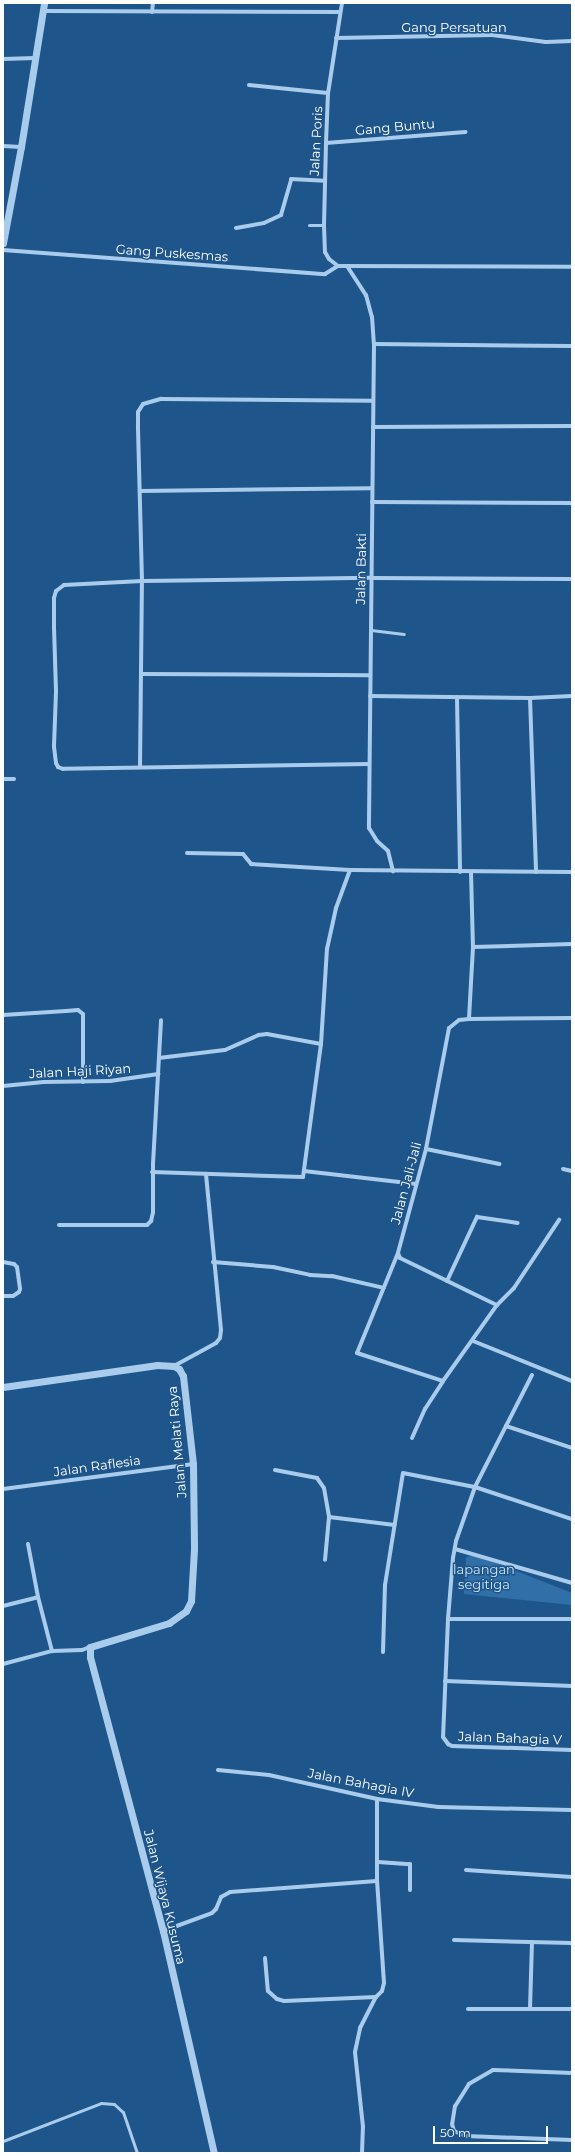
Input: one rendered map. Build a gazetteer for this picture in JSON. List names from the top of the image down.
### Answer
{
  "streets": {
    "street": [
      "Gang Persatuan",
      "Gang Buntu",
      "Jalan Poris",
      "Gang Puskesmas",
      "Jalan Bakti",
      "Jalan Haji Riyan",
      "Jalan Jali-Jali",
      "Jalan Melati Raya",
      "Jalan Raflesia",
      "Jalan Bahagia V",
      "Jalan Bahagia IV",
      "Jalan Wijaya Kusuma"
    ]
  },
  "crossings": [
    ["Gang Persatuan", "Jalan Poris"],
    ["Gang Buntu", "Jalan Poris"],
    ["Jalan Poris", "Gang Puskesmas"],
    ["Jalan Melati Raya", "Jalan Raflesia"],
    ["Jalan Melati Raya", "Jalan Wijaya Kusuma"]
  ],
  "parks": ["lapangan segitiga"],
  "scale_bar": "50 m"
}
